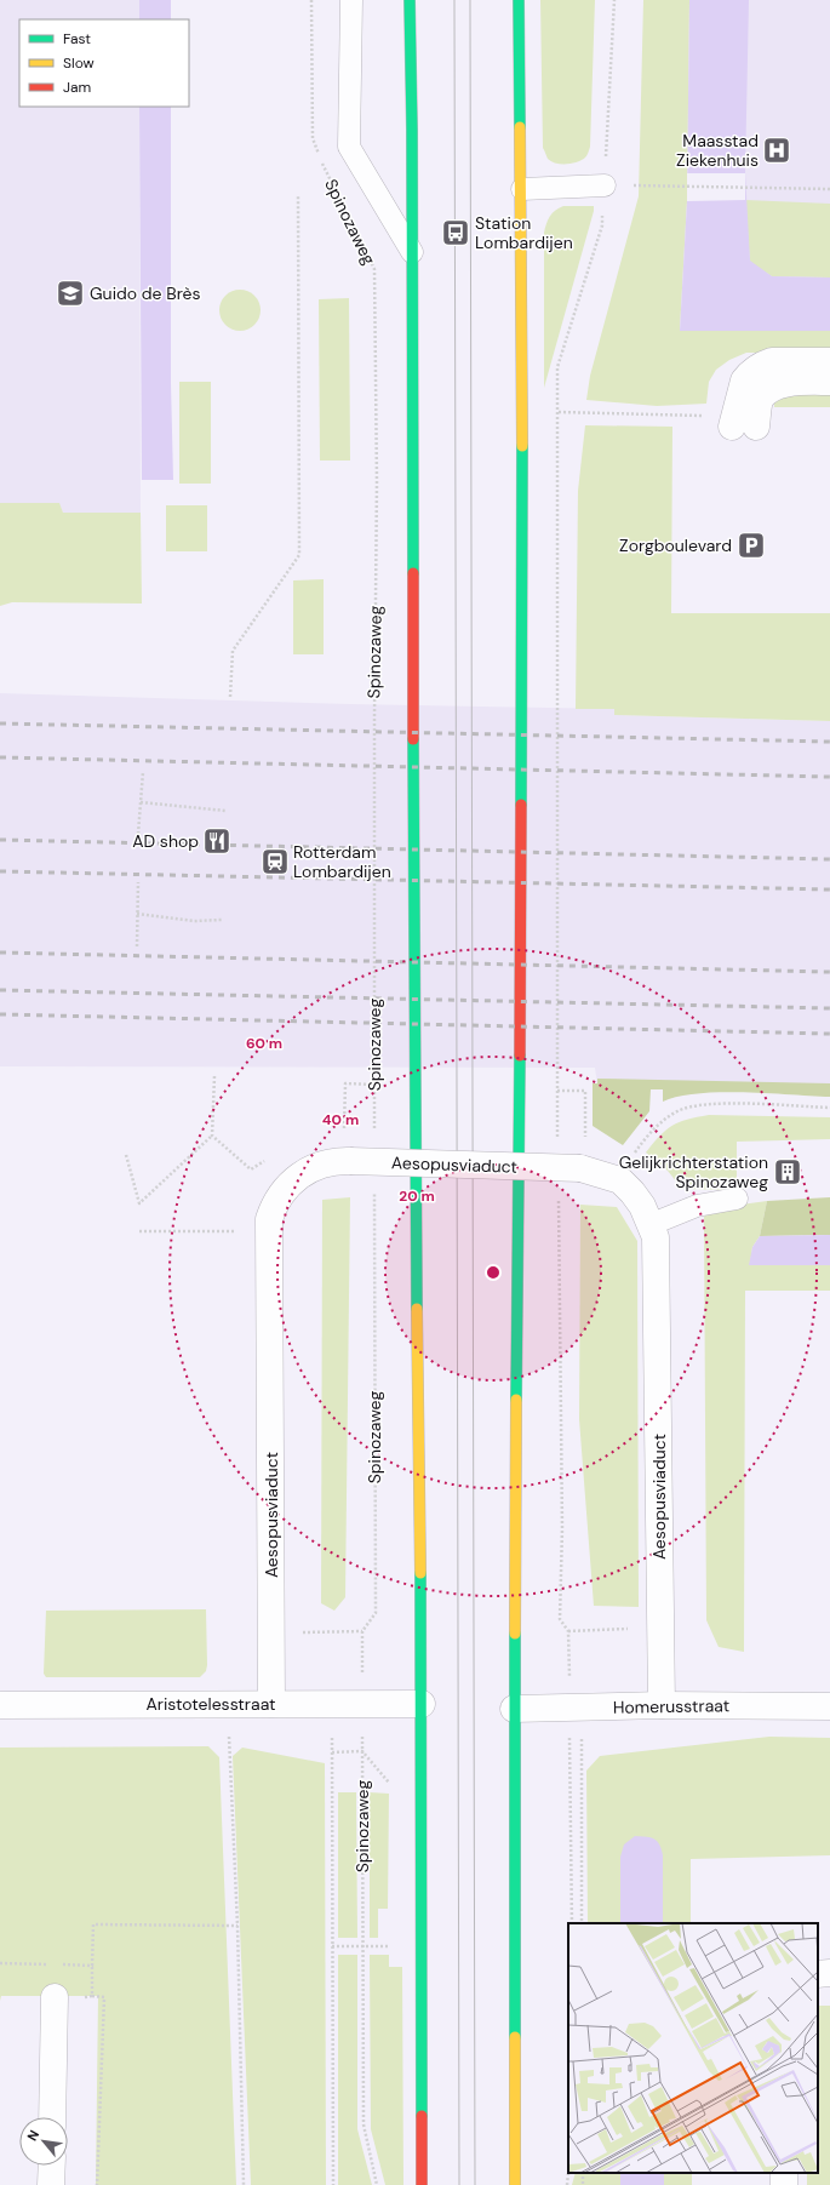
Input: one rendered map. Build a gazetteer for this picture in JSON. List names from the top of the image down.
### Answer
{
  "streets": {
    "street": ["Aesopusviaduct", "Aristotelesstraat", "Homerusstraat"],
    "lane": ["Spinozaweg"]
  },
  "crossings": [
    ["Spinozaweg", "Aristotelesstraat"],
    ["Aesopusviaduct", "Aristotelesstraat"],
    ["Aesopusviaduct", "Homerusstraat"]
  ],
  "places": {
    "hospital": ["Maasstad Ziekenhuis"],
    "bus stop": ["Station Lombardijen"],
    "school or university": ["Guido de Brès"],
    "parking": ["Zorgboulevard"],
    "restaurant": ["AD shop"],
    "station": ["Rotterdam Lombardijen"],
    "building": ["Gelijkrichterstation Spinozaweg"]
  },
  "legend": ["Fast", "Slow", "Jam"],
  "north": "top left",
  "rings": ["60 m", "40 m", "20 m"]
}
